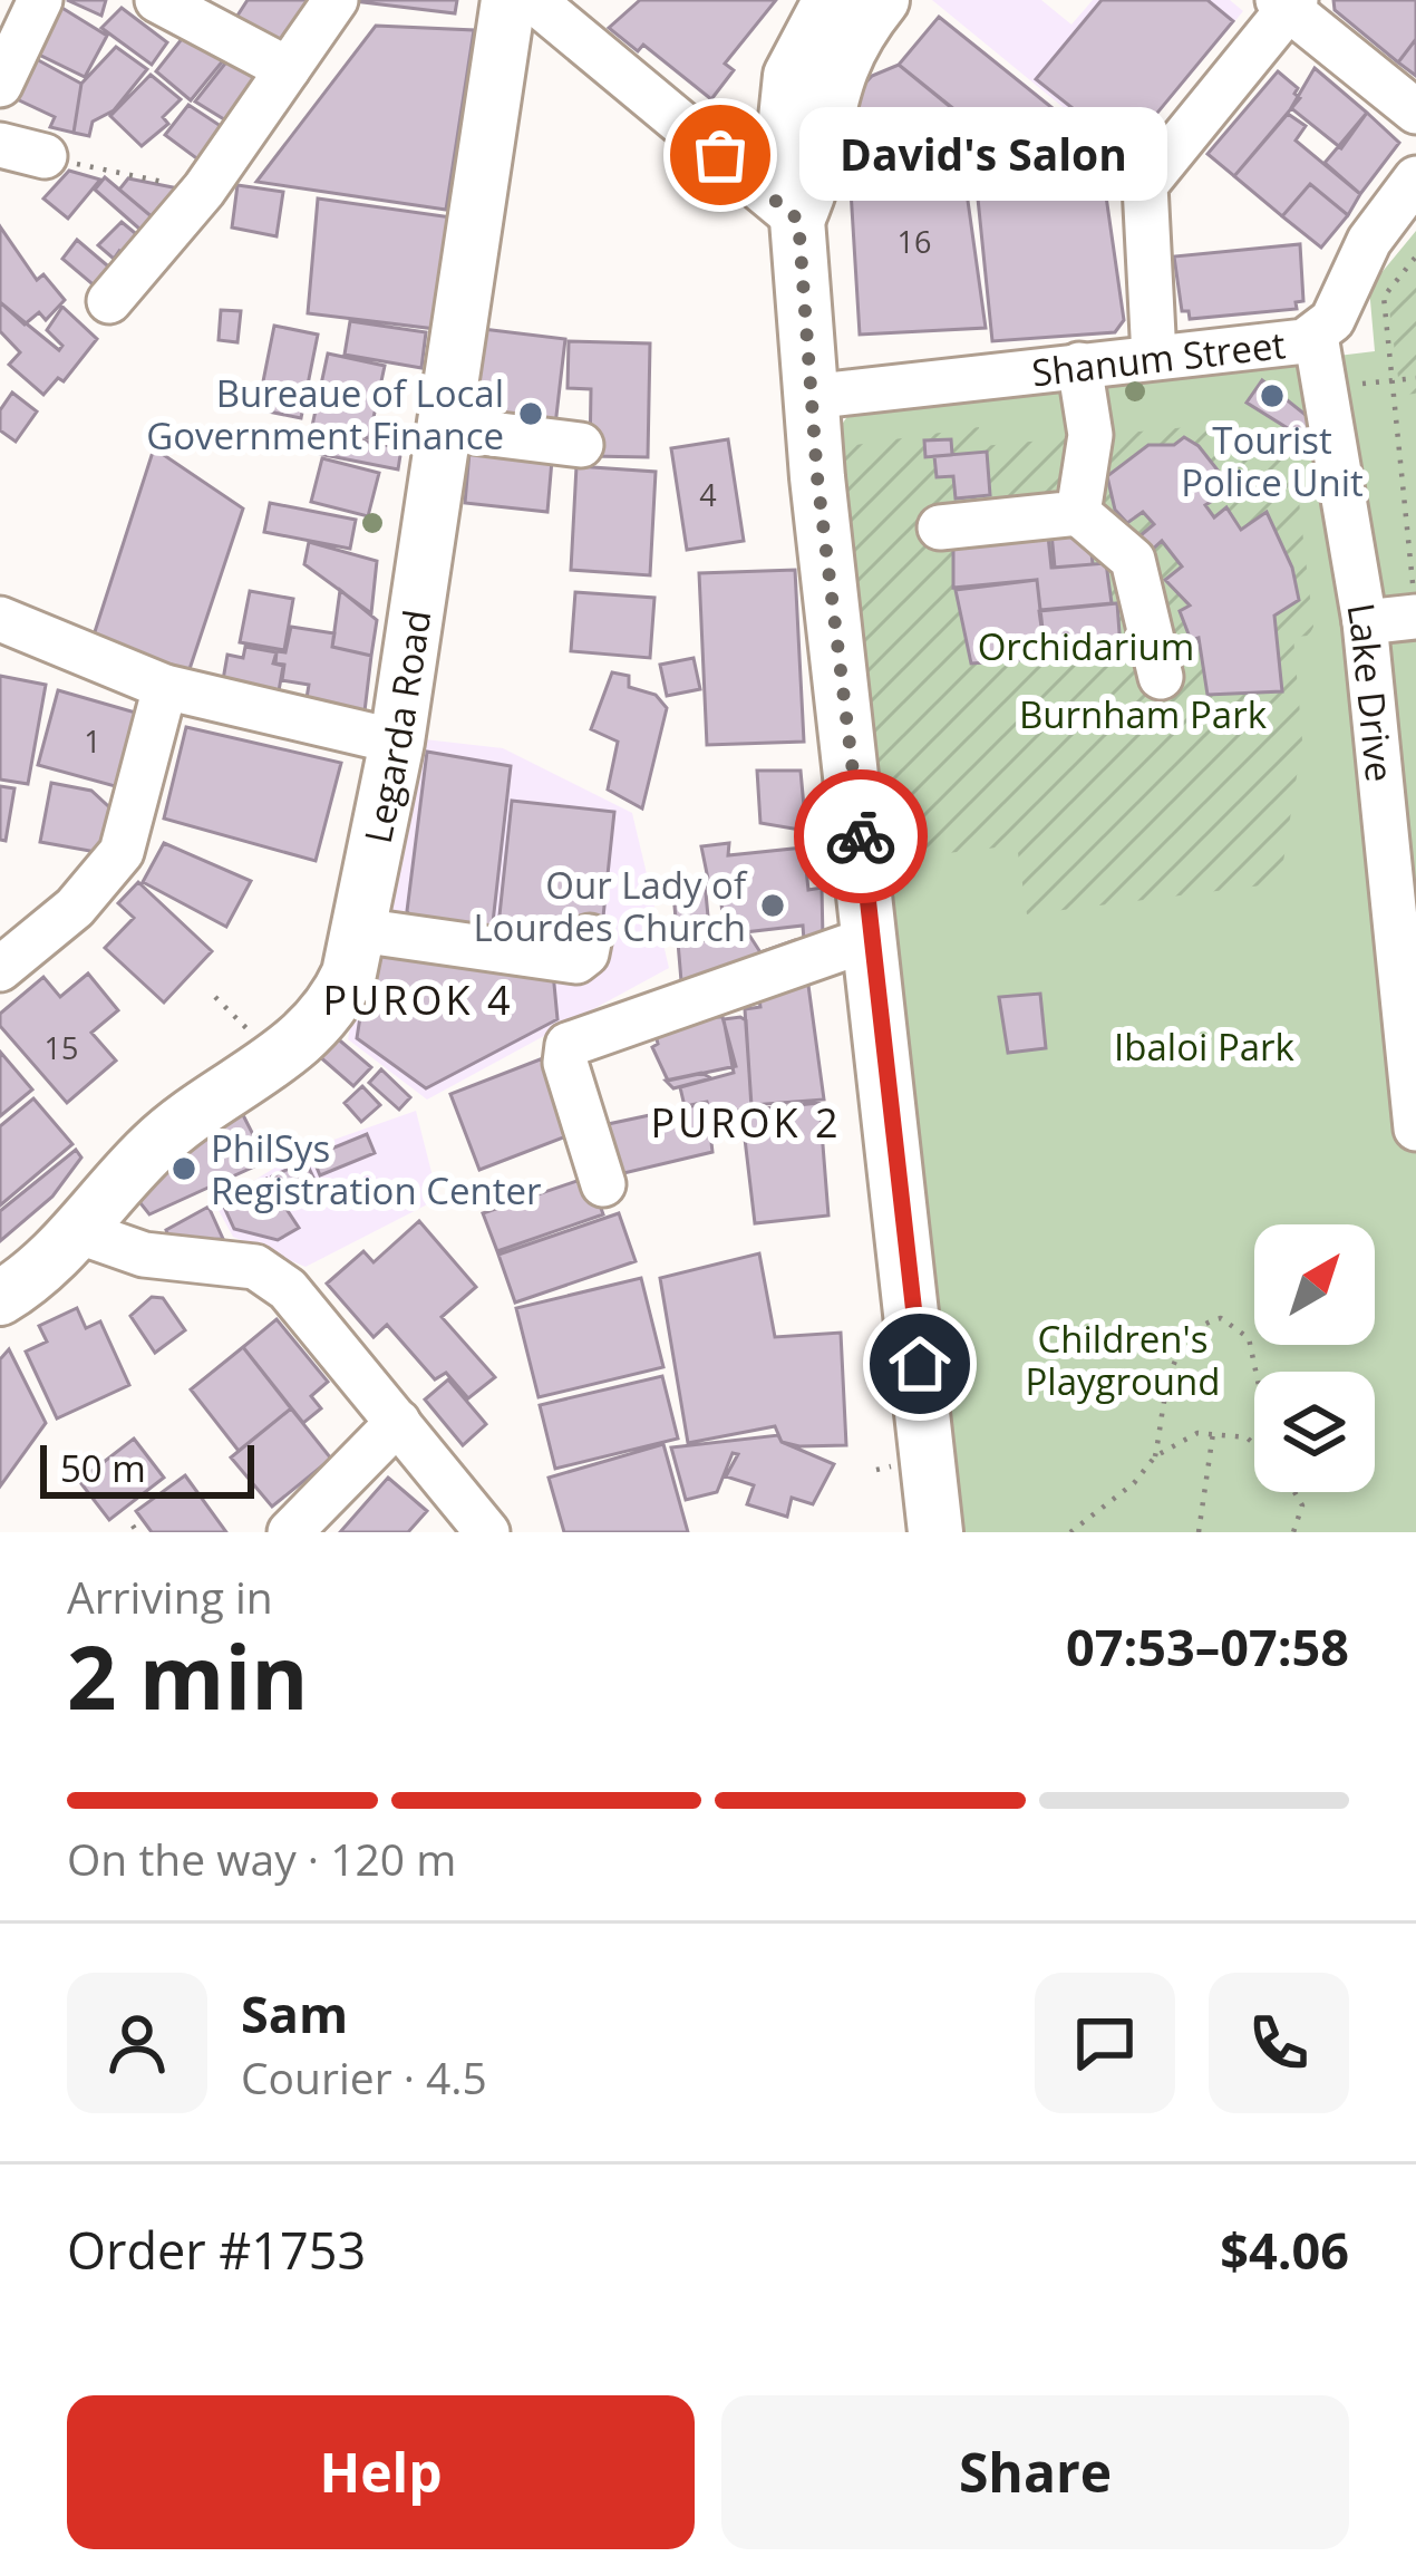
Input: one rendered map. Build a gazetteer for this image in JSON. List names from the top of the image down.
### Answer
{
  "streets": {
    "main road": ["Legarda Road"],
    "street": ["Shanum Street", "Lake Drive"]
  },
  "crossings": [
    ["Shanum Street", "Lake Drive"]
  ],
  "districts": ["PUROK 4", "PUROK 2"],
  "parks": [
    "Orchidarium",
    "Burnham Park",
    "Ibaloi Park",
    "Children's Playground"
  ],
  "places": [
    "David's Salon",
    "Tourist Police Unit",
    "Bureaue of Local Government Finance",
    "Our Lady of Lourdes Church",
    "PhilSys Registration Center"
  ],
  "house_numbers": [
    "16",
    "4",
    "1",
    "15"
  ],
  "scale_bar": "50 m",
  "north": "top right",
  "page": {
    "bubble": "David's Salon",
    "scale": "50 m",
    "heading": ["2 min", "Arriving in", "07:53–07:58"],
    "panel": [
      "Sam",
      "Courier · 4.5",
      "Order #1753",
      "$4.06"
    ],
    "bar": "On the way · 120 m",
    "buttons": ["Help", "Share"]
  }
}
